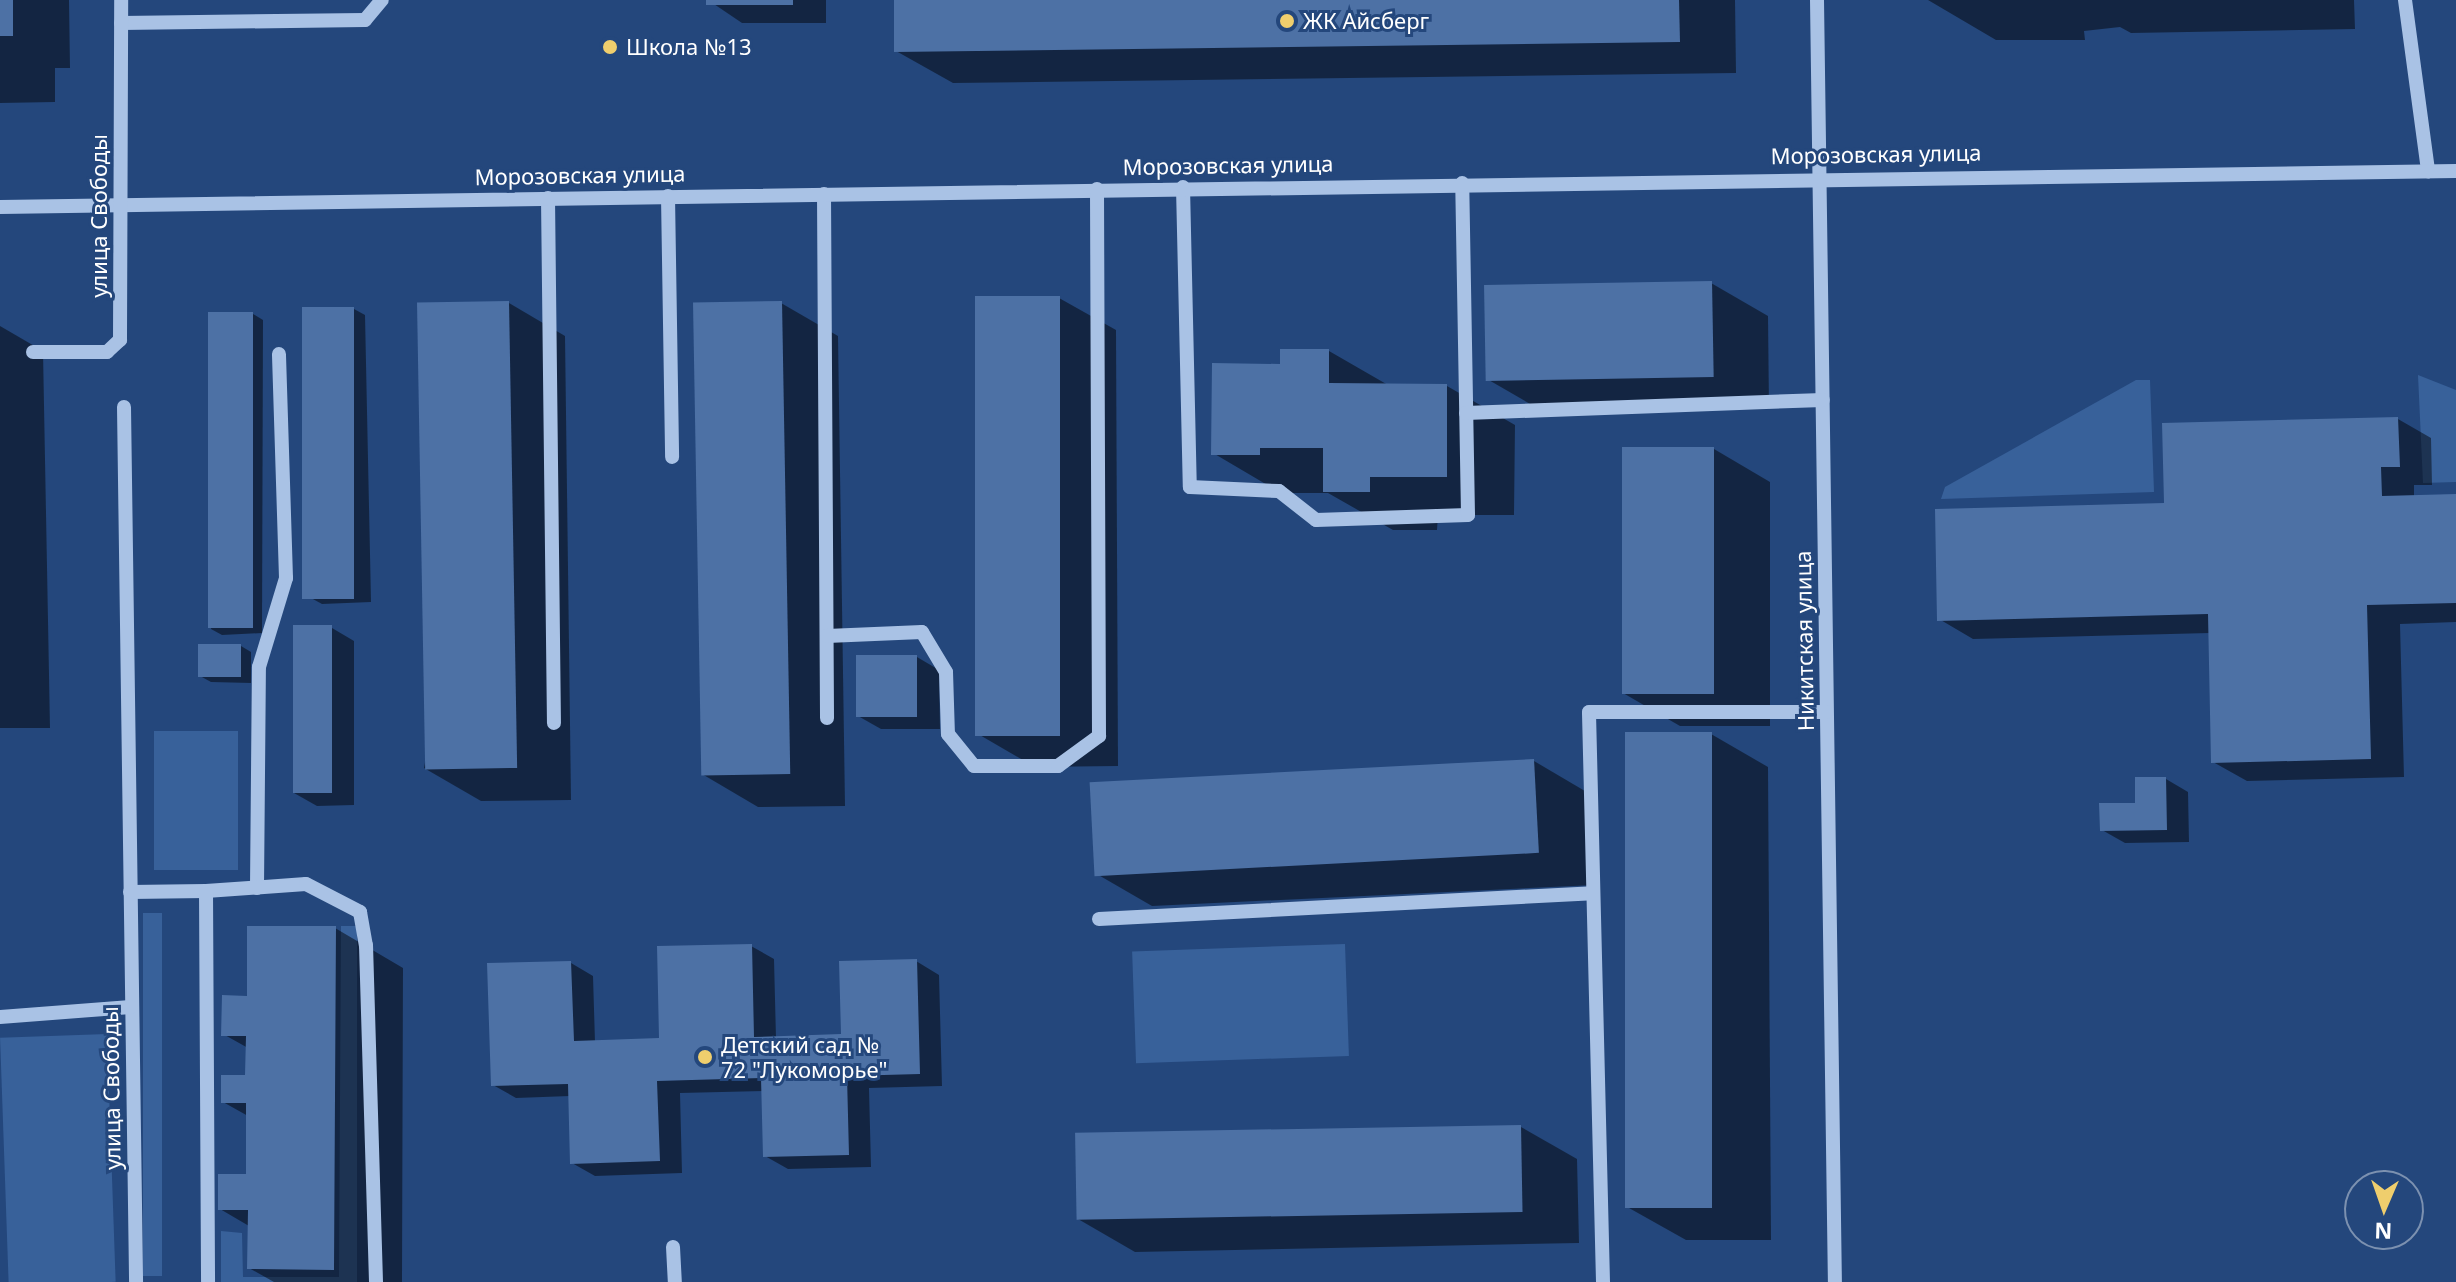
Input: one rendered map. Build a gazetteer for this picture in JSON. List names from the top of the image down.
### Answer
{
  "streets": {
    "street": ["Морозовская улица", "улица Свободы", "Никитская улица"]
  },
  "crossings": [
    ["Морозовская улица", "улица Свободы"],
    ["Морозовская улица", "Никитская улица"]
  ],
  "places": ["ЖК Айсберг", "Школа №13", "Детский сад № 72 \"Лукоморье\""],
  "north": "bottom"
}
